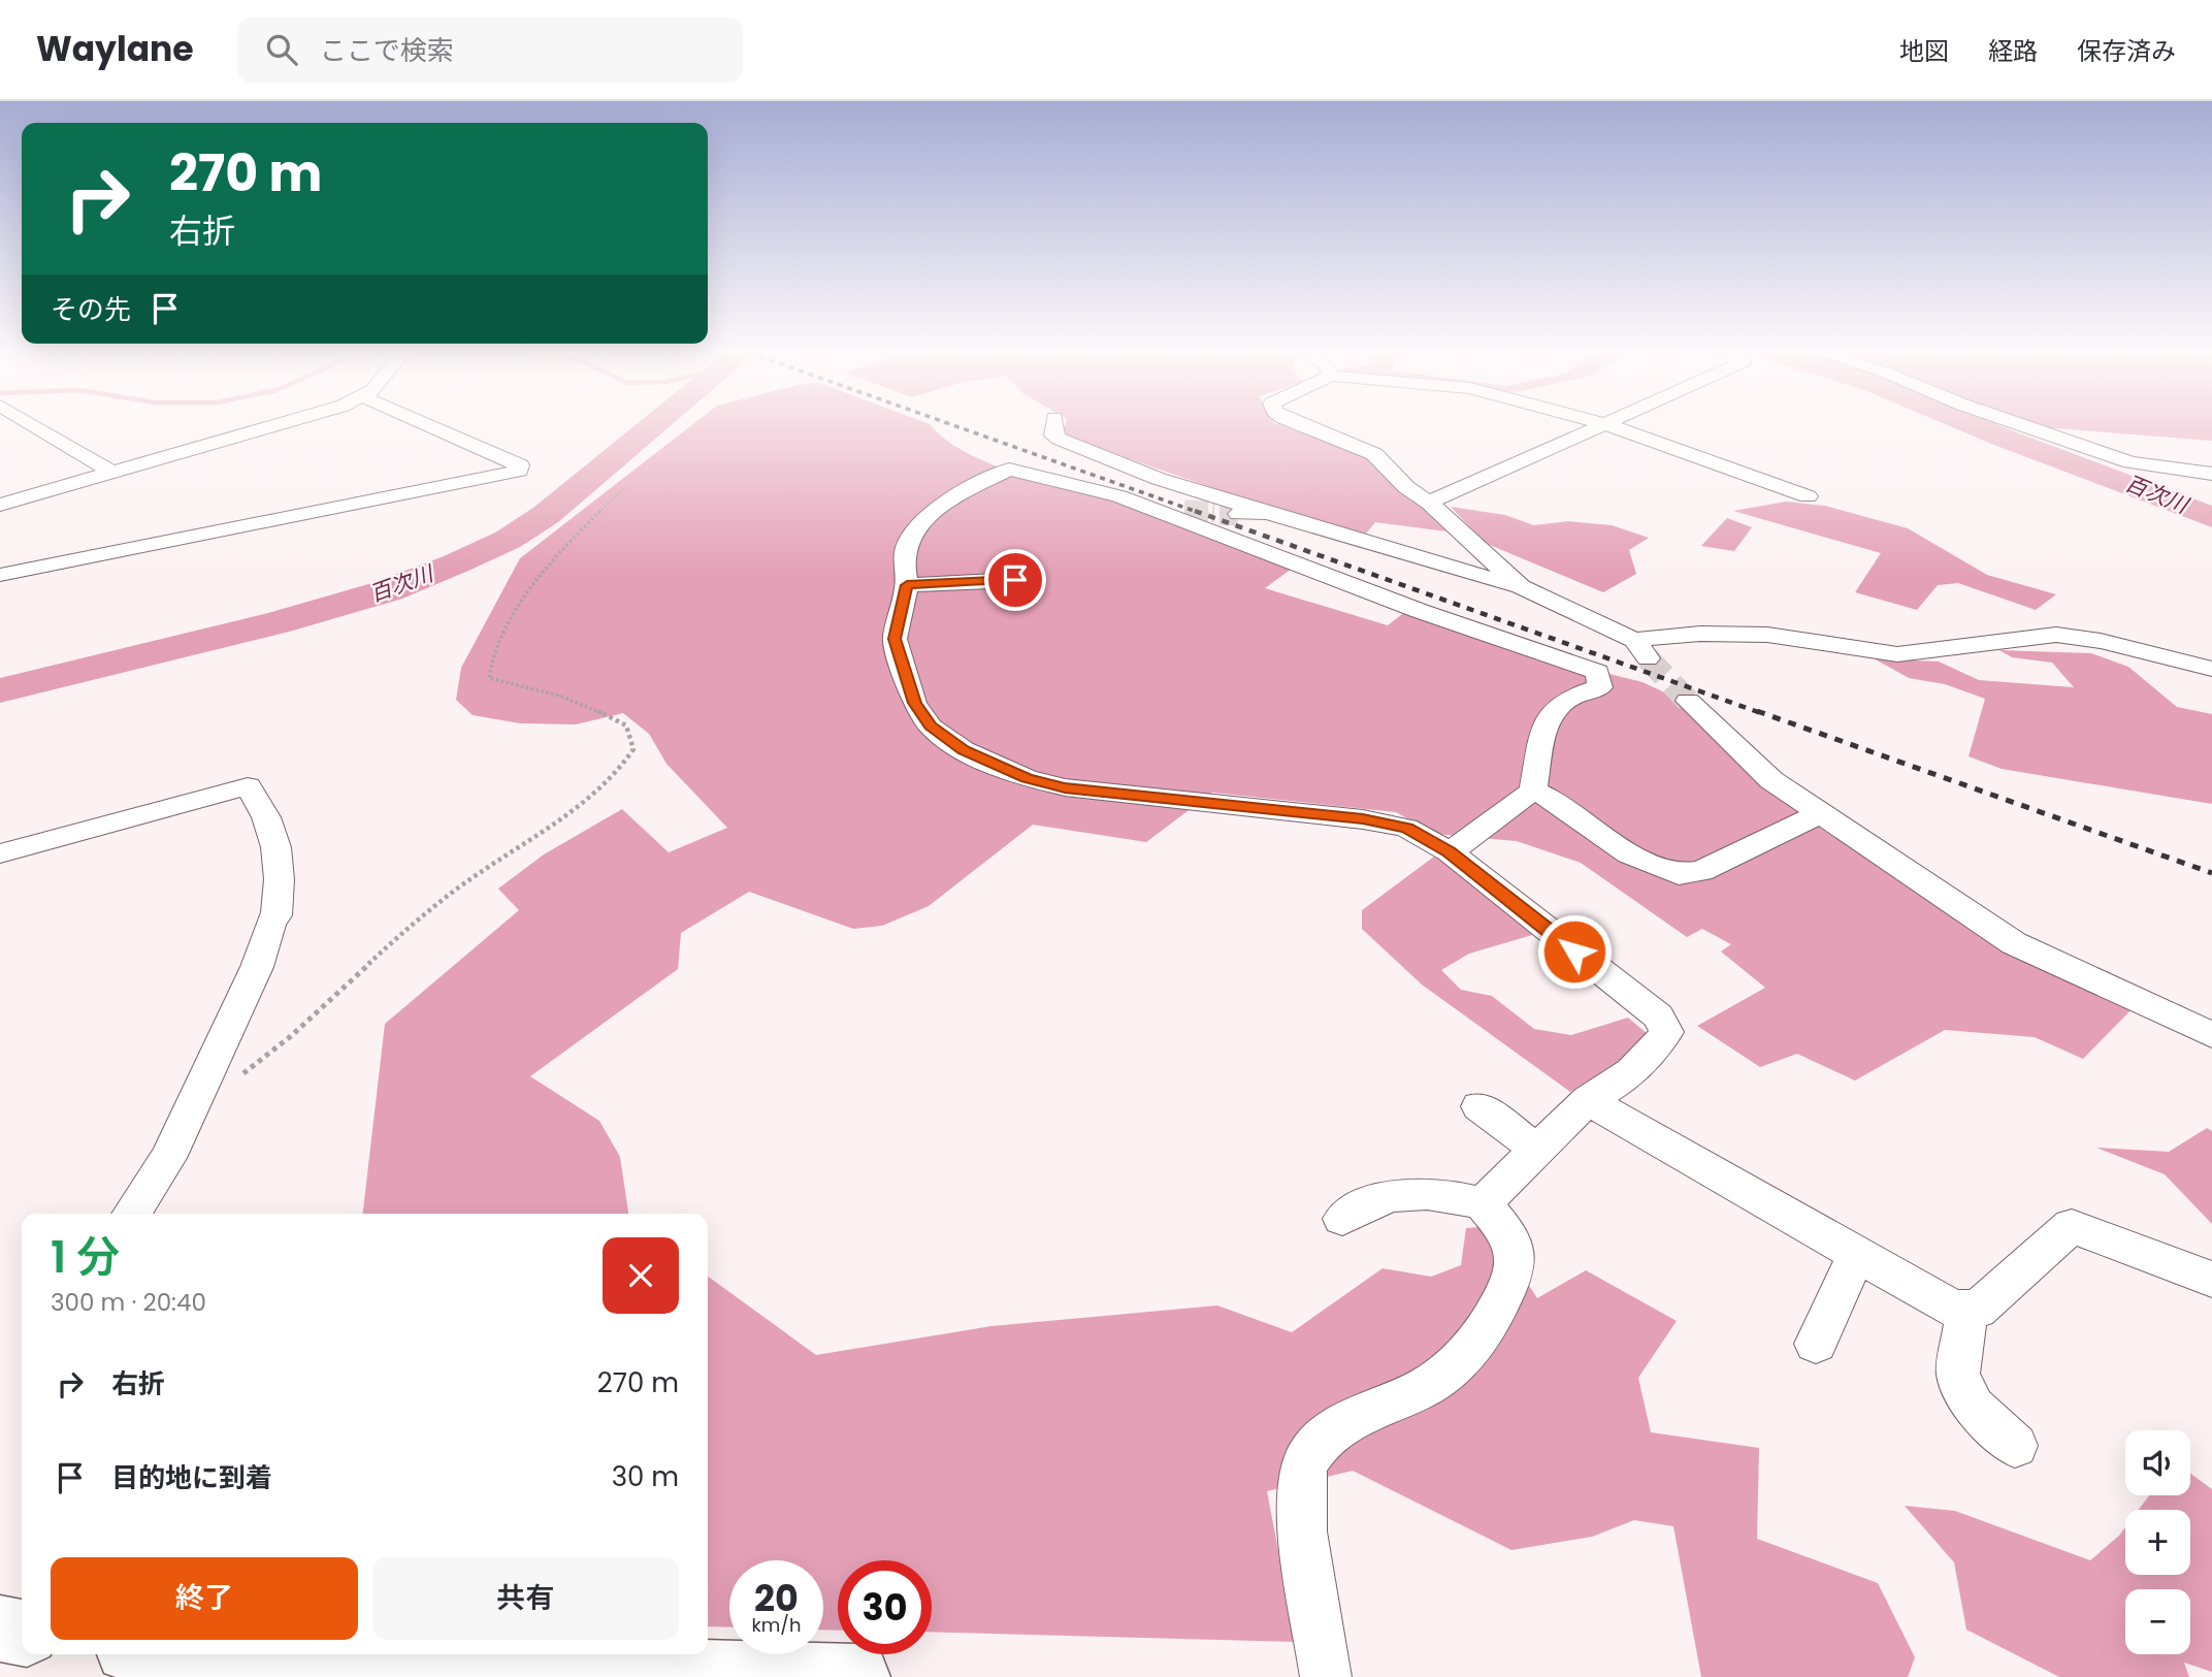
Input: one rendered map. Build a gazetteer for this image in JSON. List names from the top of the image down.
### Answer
{
  "water": ["百次川"],
  "page": {
    "header": "Waylane",
    "search": "ここで検索",
    "nav": ["地図", "経路", "保存済み"],
    "turn": ["270 m", "右折"],
    "then": "その先",
    "heading": ["1 分", "300 m · 20:40"],
    "list": [
      {
        "name": "右折",
        "value": "270 m"
      },
      {
        "name": "目的地に到着",
        "value": "30 m"
      }
    ],
    "map_buttons": ["+", "−"],
    "buttons": ["終了", "共有"],
    "speed": "20 km/h",
    "limit": "30"
  }
}
